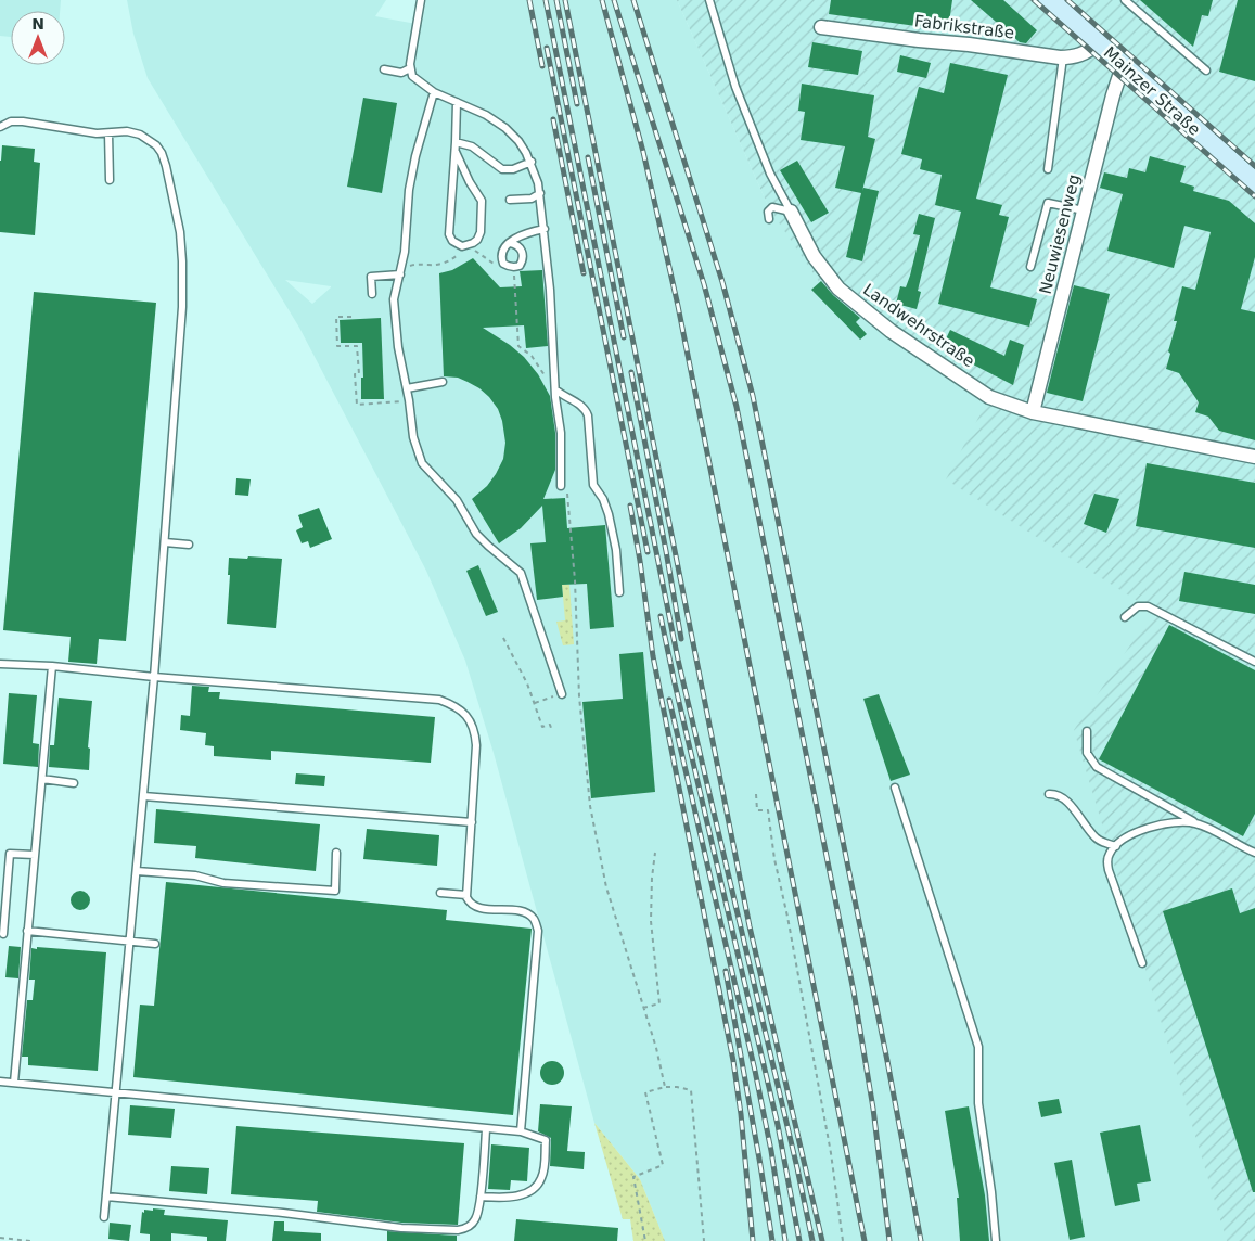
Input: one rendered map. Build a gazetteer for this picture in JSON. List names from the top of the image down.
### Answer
{
  "streets": {
    "street": [
      "Fabrikstraße",
      "Mainzer Straße",
      "Neuwiesenweg",
      "Landwehrstraße"
    ]
  },
  "crossings": [
    ["Fabrikstraße", "Mainzer Straße"],
    ["Mainzer Straße", "Neuwiesenweg"],
    ["Neuwiesenweg", "Landwehrstraße"]
  ],
  "north": "top"
}
